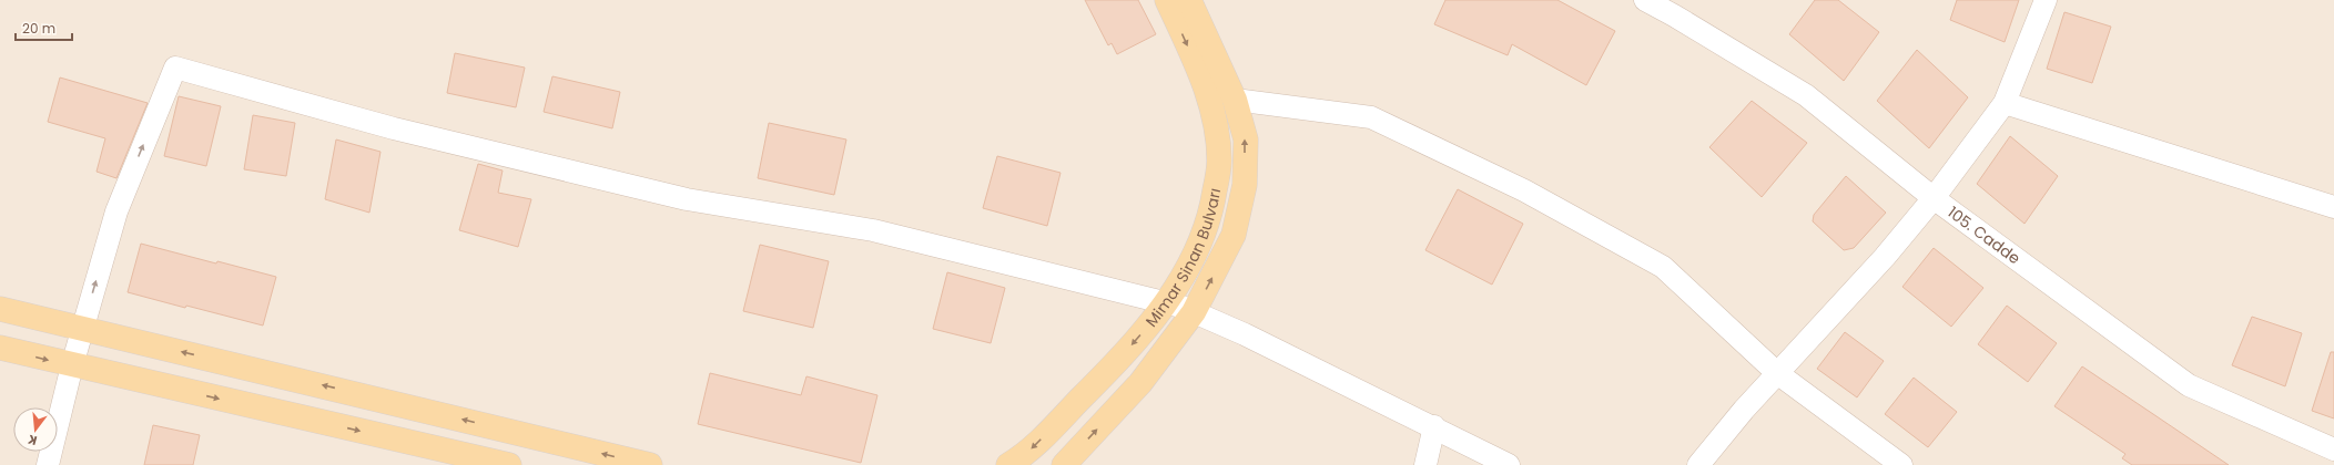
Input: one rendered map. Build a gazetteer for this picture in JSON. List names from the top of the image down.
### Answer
{
  "streets": {
    "main road": ["Mimar Sinan Bulvarı"],
    "street": ["105. Cadde"]
  },
  "scale_bar": "20 m",
  "north": "bottom"
}
